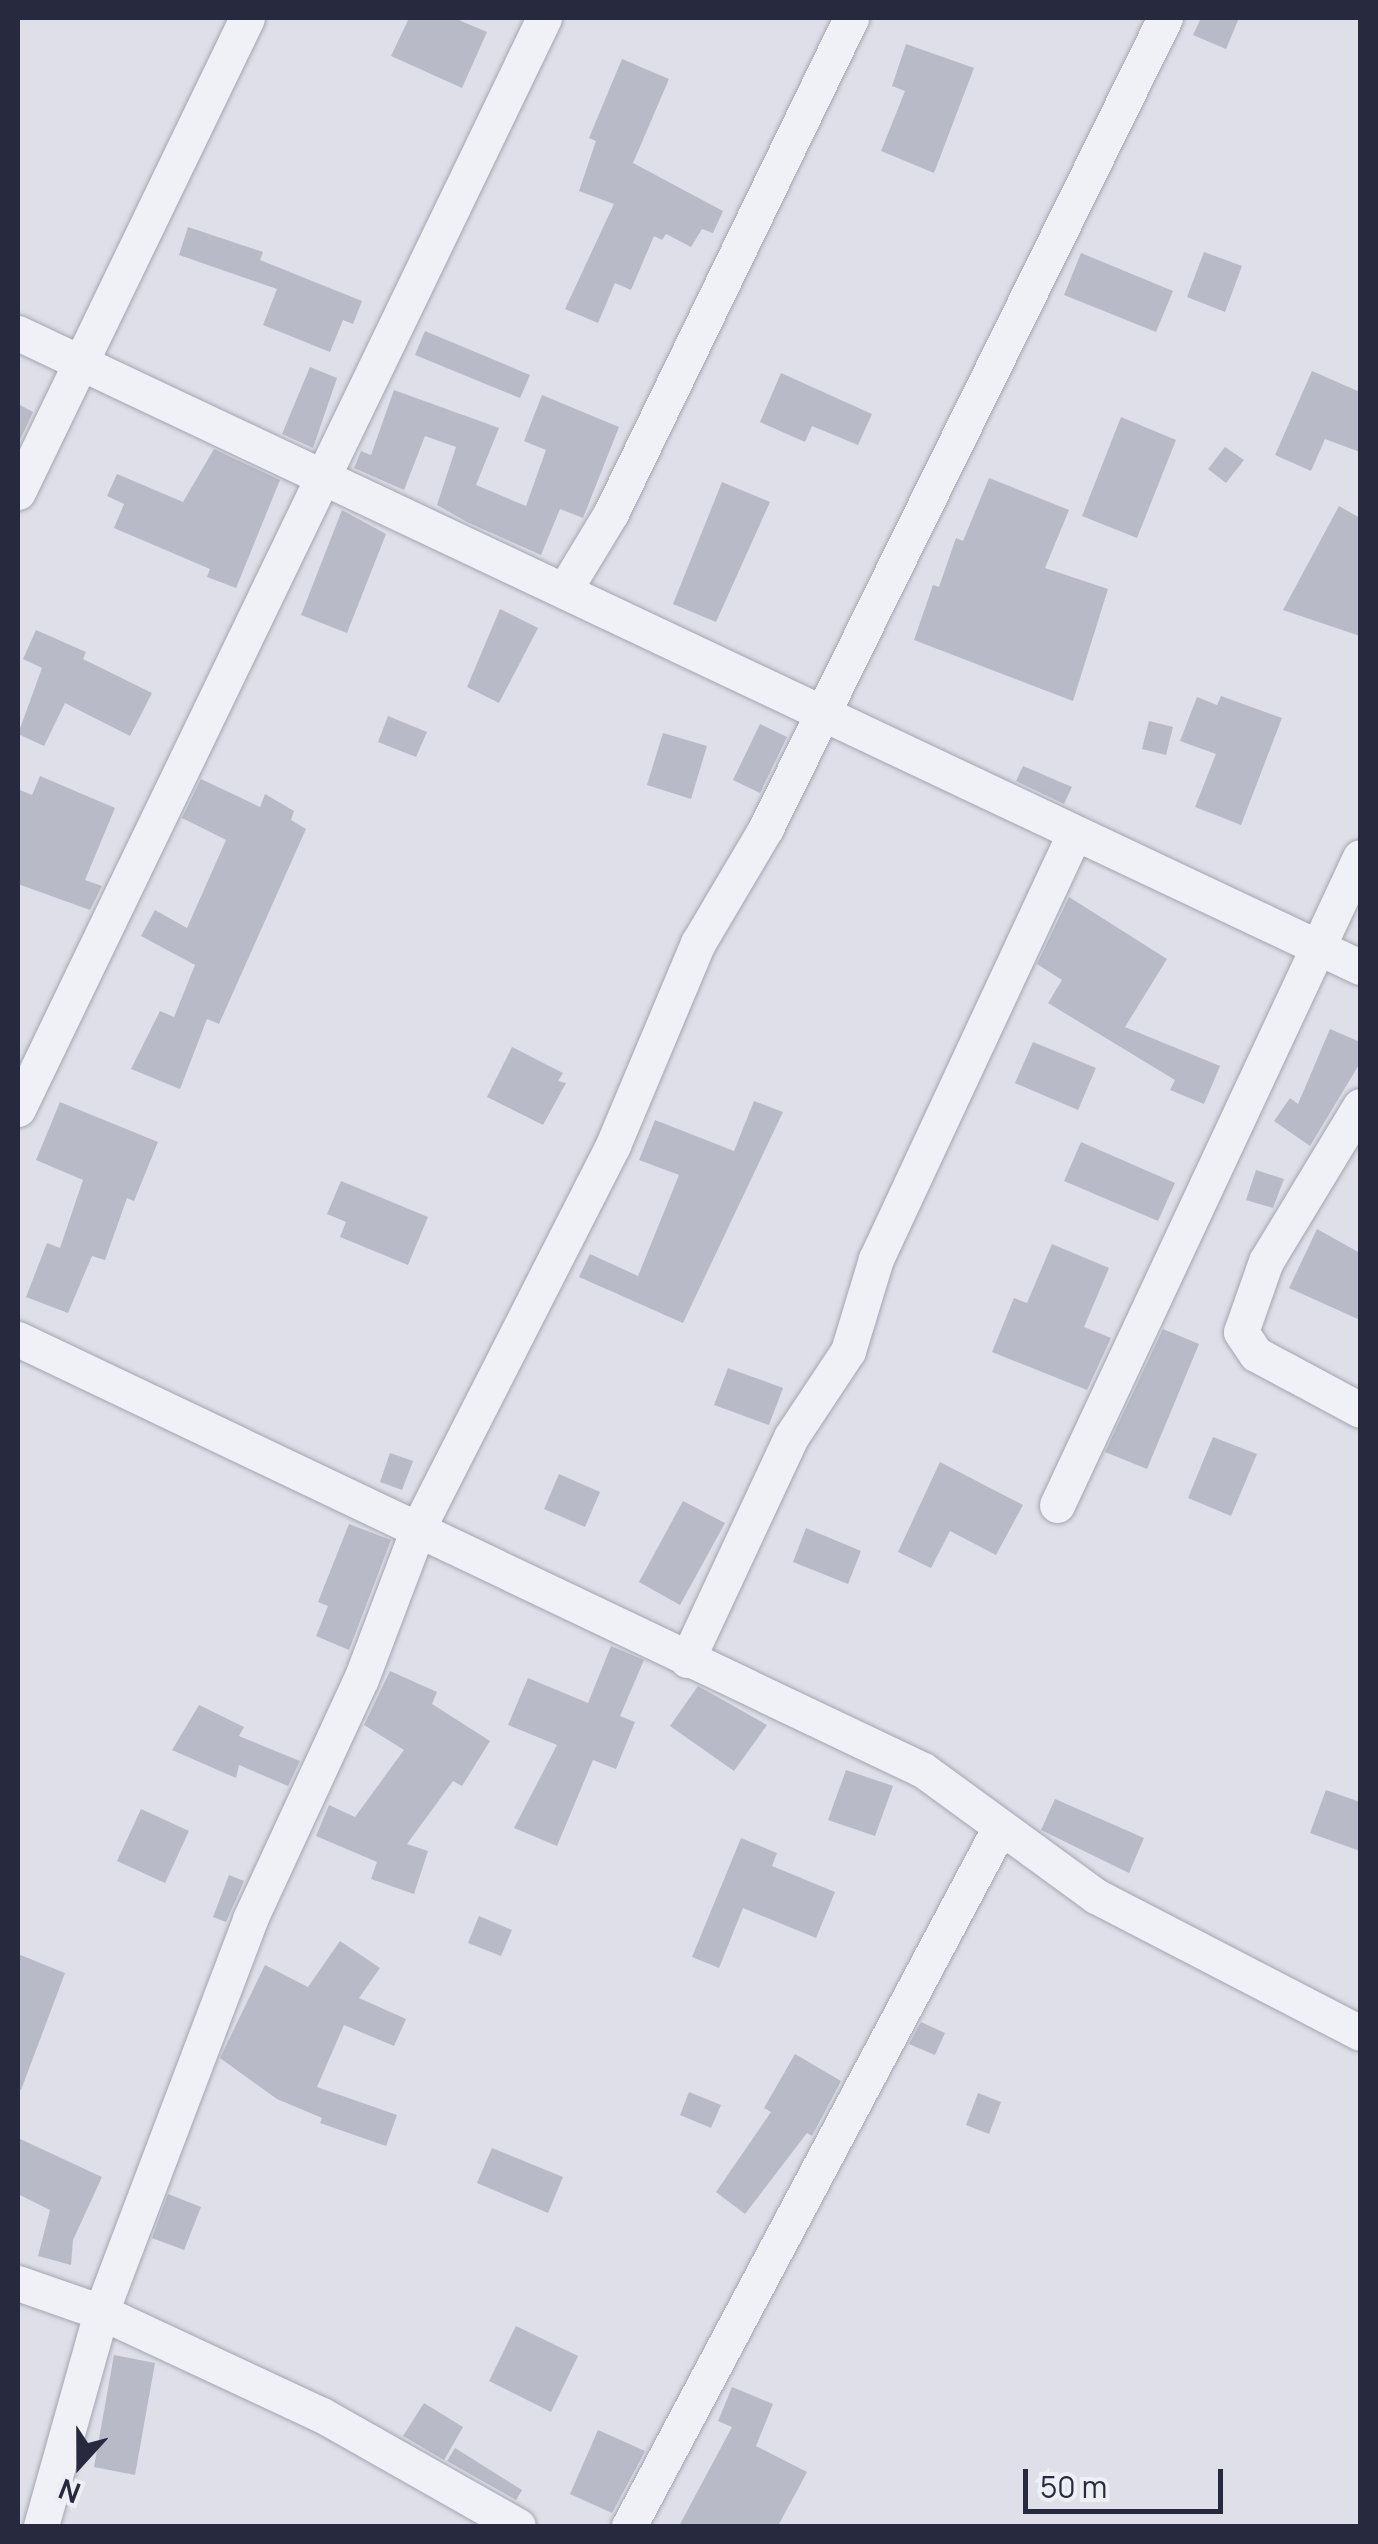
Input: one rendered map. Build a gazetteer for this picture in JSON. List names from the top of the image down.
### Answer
{
  "scale_bar": "50 m",
  "north": "bottom"
}
